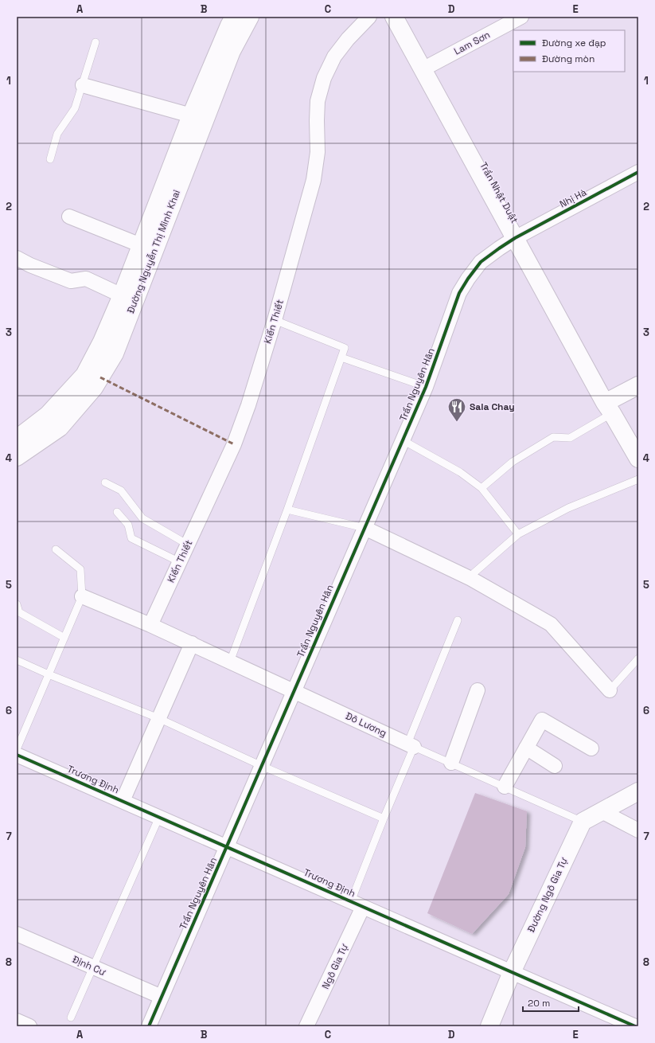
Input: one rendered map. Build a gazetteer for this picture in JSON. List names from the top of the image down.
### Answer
{
  "streets": {
    "street": [
      "Lam Sơn",
      "Trần Nhật Duật",
      "Nhị Hà",
      "Đường Nguyễn Thị Minh Khai",
      "Kiến Thiết",
      "Trần Nguyên Hãn",
      "Đô Lương",
      "Trương Định",
      "Đường Ngô Gia Tự",
      "Định Cư",
      "Ngô Gia Tự"
    ]
  },
  "crossings": [
    ["Lam Sơn", "Trần Nhật Duật"],
    ["Trần Nhật Duật", "Nhị Hà"],
    ["Trần Nhật Duật", "Trần Nguyên Hãn"],
    ["Nhị Hà", "Trần Nguyên Hãn"],
    ["Kiến Thiết", "Đô Lương"],
    ["Trần Nguyên Hãn", "Đô Lương"],
    ["Trần Nguyên Hãn", "Trương Định"],
    ["Trần Nguyên Hãn", "Định Cư"],
    ["Đô Lương", "Đường Ngô Gia Tự"],
    ["Trương Định", "Đường Ngô Gia Tự"],
    ["Trương Định", "Ngô Gia Tự"]
  ],
  "places": {
    "restaurant": ["Sala Chay"]
  },
  "legend": ["Đường xe đạp", "Đường mòn"],
  "scale_bar": "20 m",
  "grid": {
    "columns": [
      "A",
      "B",
      "C",
      "D",
      "E"
    ],
    "rows": [
      "1",
      "2",
      "3",
      "4",
      "5",
      "6",
      "7",
      "8"
    ]
  }
}
